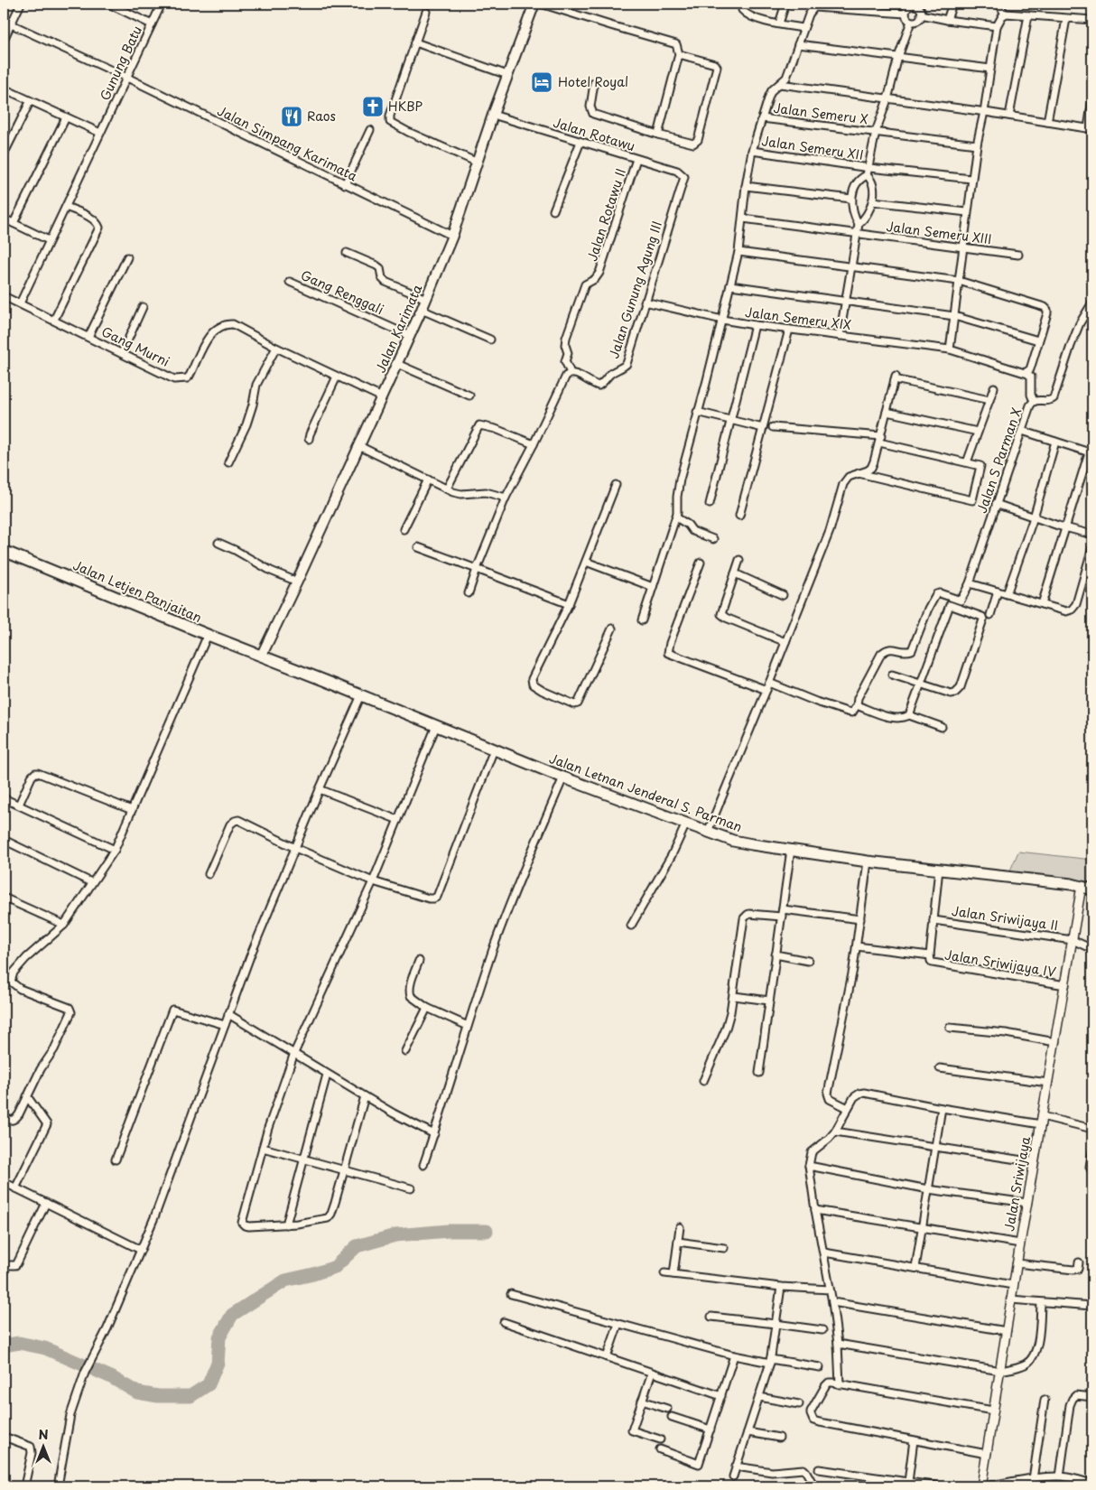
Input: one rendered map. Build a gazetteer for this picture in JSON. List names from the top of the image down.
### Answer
{
  "streets": {
    "highway": ["Jalan Letjen Panjaitan", "Jalan Letnan Jenderal S. Parman"],
    "main road": ["Jalan Karimata"],
    "street": [
      "Gunung Batu",
      "Jalan Semeru X",
      "Jalan Rotawu",
      "Jalan Simpang Karimata",
      "Jalan Semeru XII",
      "Jalan Rotawu II",
      "Jalan Semeru XIII",
      "Jalan Gunung Agung III",
      "Gang Renggali",
      "Jalan Semeru XIX",
      "Gang Murni",
      "Jalan S Parman X",
      "Jalan Sriwijaya II",
      "Jalan Sriwijaya IV",
      "Jalan Sriwijaya"
    ]
  },
  "crossings": [
    ["Gunung Batu", "Jalan Simpang Karimata"],
    ["Gunung Batu", "Gang Murni"],
    ["Jalan Rotawu", "Jalan Rotawu II"],
    ["Jalan Rotawu", "Jalan Gunung Agung III"],
    ["Jalan Rotawu", "Jalan Karimata"],
    ["Jalan Simpang Karimata", "Jalan Karimata"],
    ["Jalan Rotawu II", "Jalan Gunung Agung III"],
    ["Jalan Gunung Agung III", "Jalan Semeru XIX"],
    ["Gang Renggali", "Jalan Karimata"],
    ["Jalan Karimata", "Gang Murni"],
    ["Jalan Karimata", "Jalan Letjen Panjaitan"],
    ["Jalan Karimata", "Jalan Letnan Jenderal S. Parman"],
    ["Jalan Letjen Panjaitan", "Jalan Letnan Jenderal S. Parman"],
    ["Jalan Letnan Jenderal S. Parman", "Jalan Sriwijaya"],
    ["Jalan Sriwijaya II", "Jalan Sriwijaya"],
    ["Jalan Sriwijaya IV", "Jalan Sriwijaya"]
  ],
  "places": {
    "hotel": ["Hotel Royal"],
    "church": ["HKBP"],
    "restaurant": ["Raos"]
  },
  "north": "top"
}
